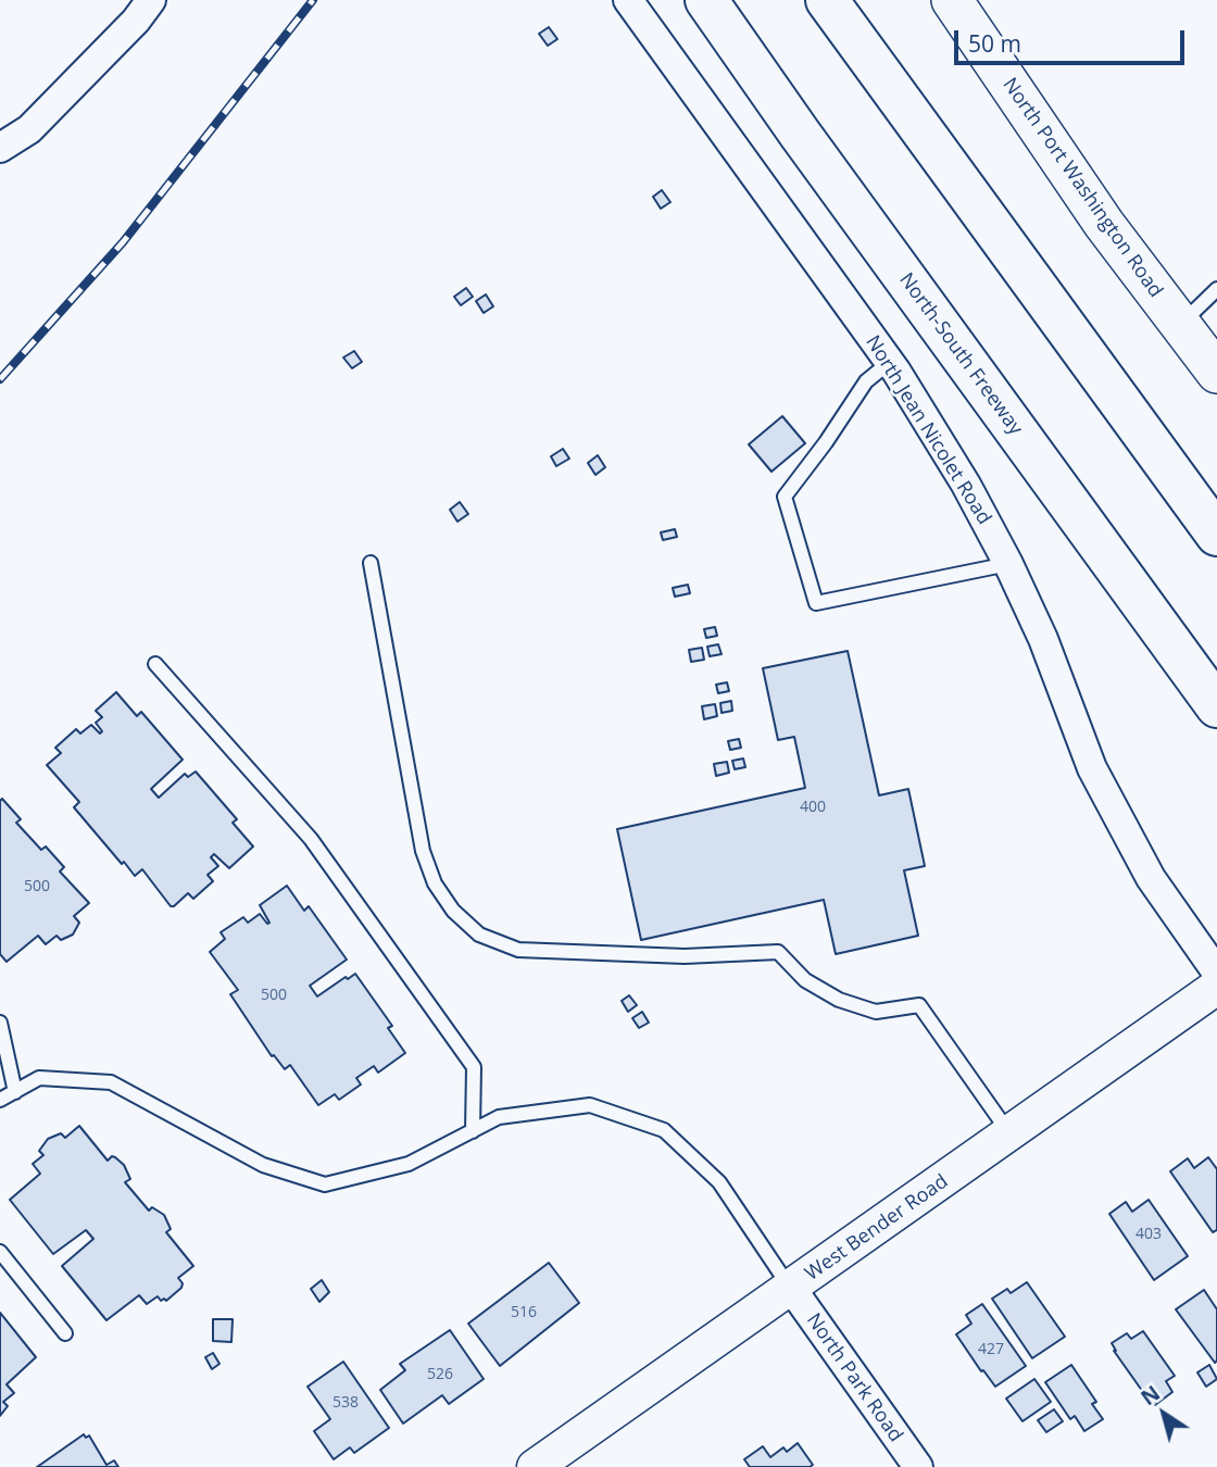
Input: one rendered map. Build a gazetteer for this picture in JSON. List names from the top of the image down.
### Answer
{
  "streets": {
    "highway": ["North-South Freeway"],
    "main road": ["North Port Washington Road"],
    "street": ["North Jean Nicolet Road", "West Bender Road", "North Park Road"]
  },
  "crossings": [
    ["West Bender Road", "North Park Road"]
  ],
  "house_numbers": [
    "400",
    "500",
    "500",
    "403",
    "516",
    "427",
    "526",
    "538"
  ],
  "scale_bar": "50 m",
  "north": "top left"
}
